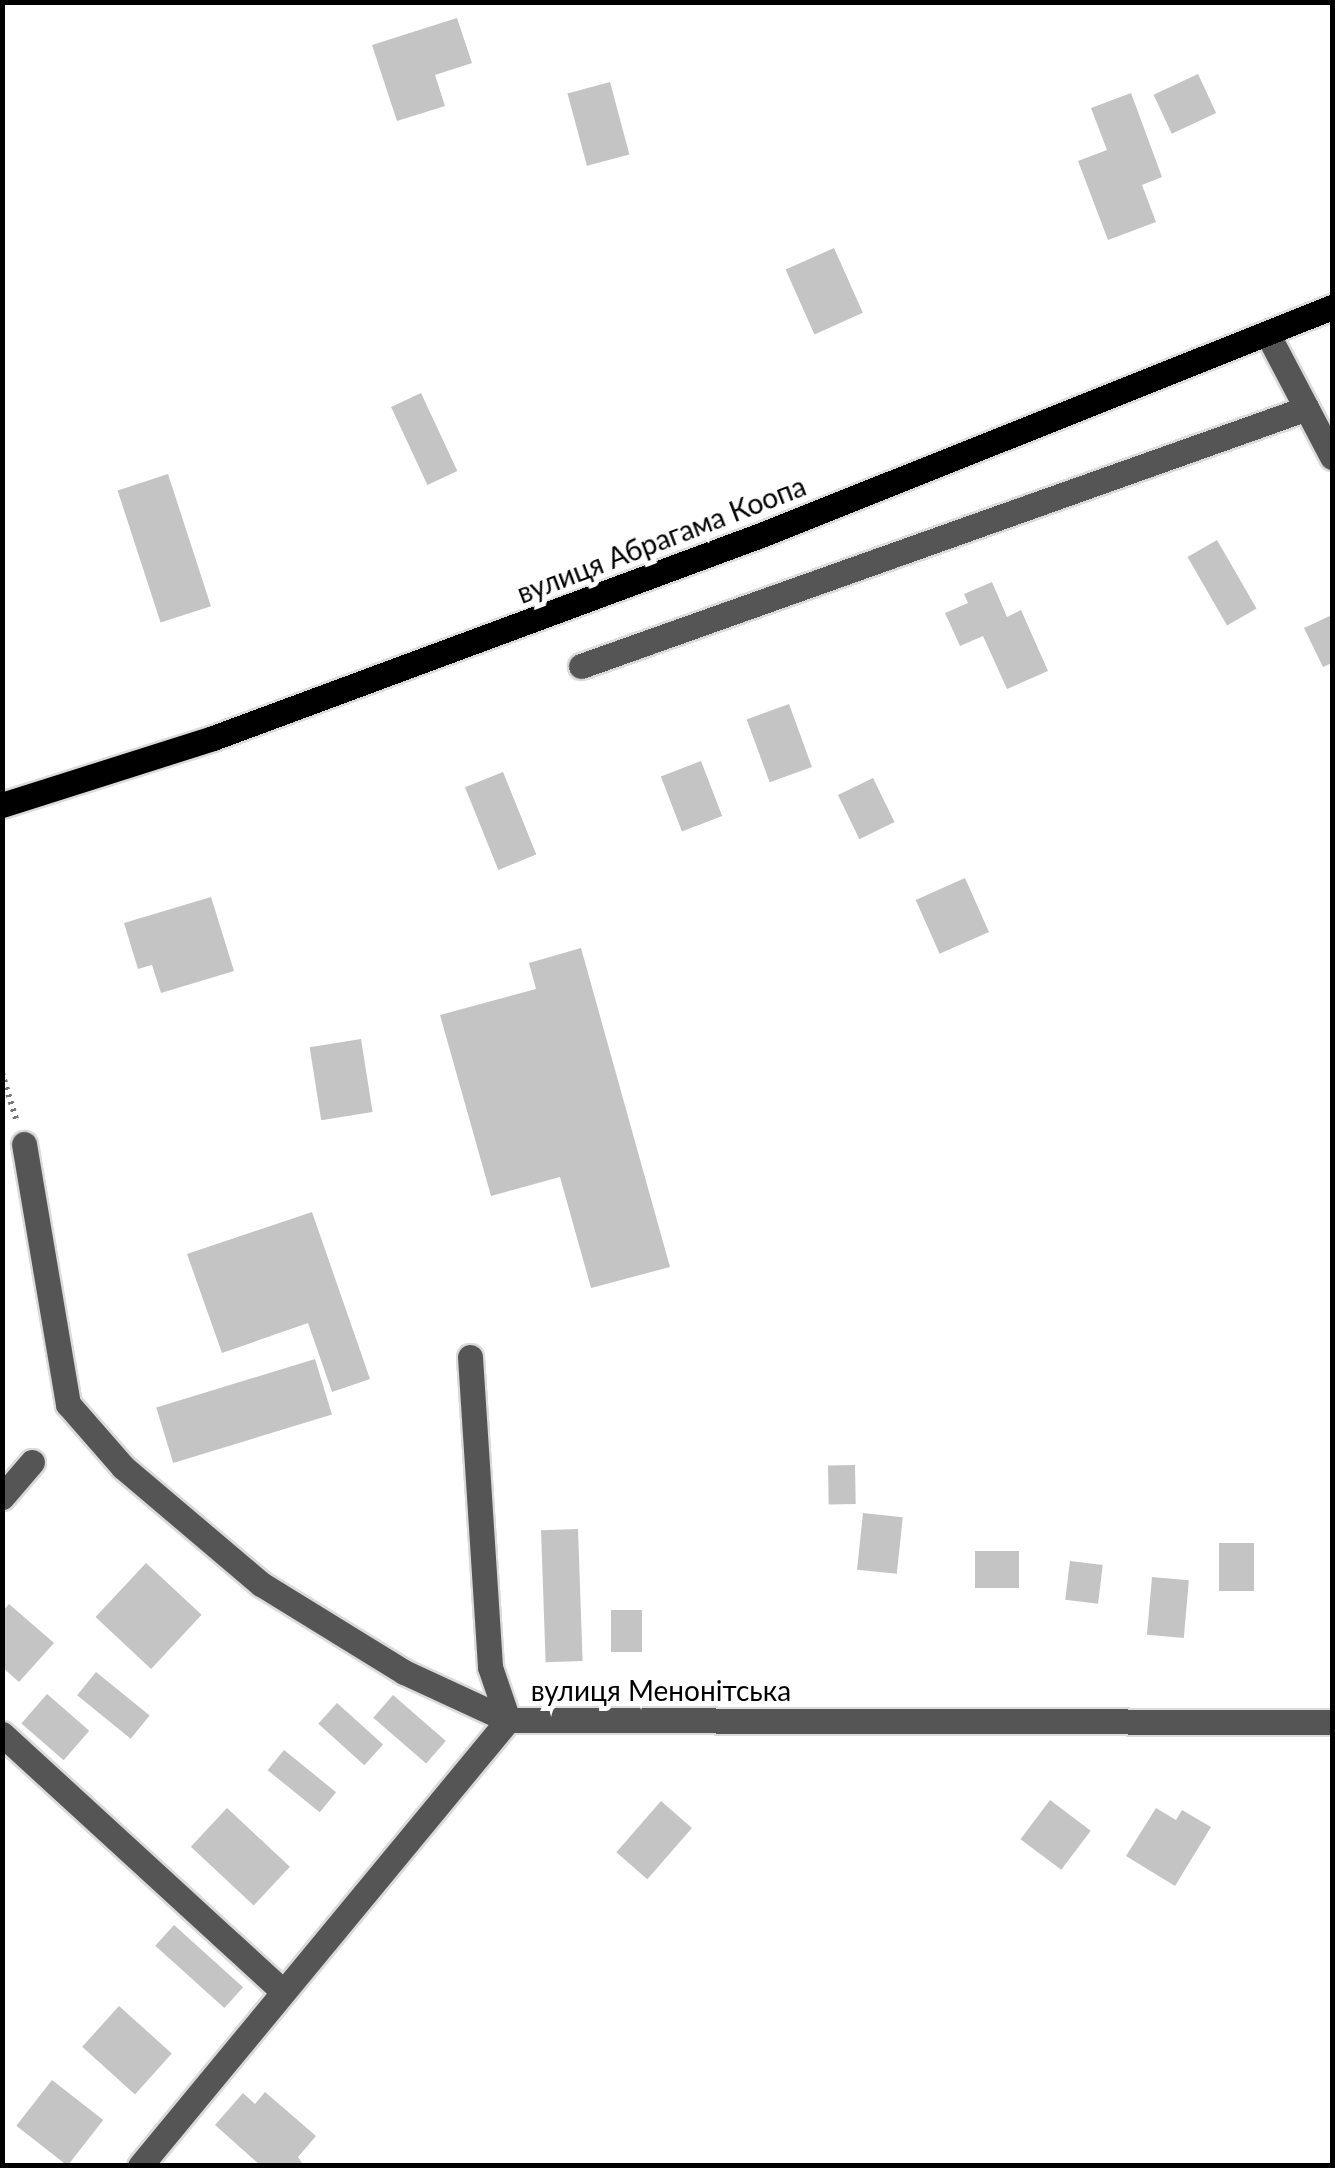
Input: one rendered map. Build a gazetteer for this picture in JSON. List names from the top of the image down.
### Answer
{
  "streets": {
    "main road": ["вулиця Абрагама Коопа"],
    "street": ["вулиця Менонітська"]
  }
}
